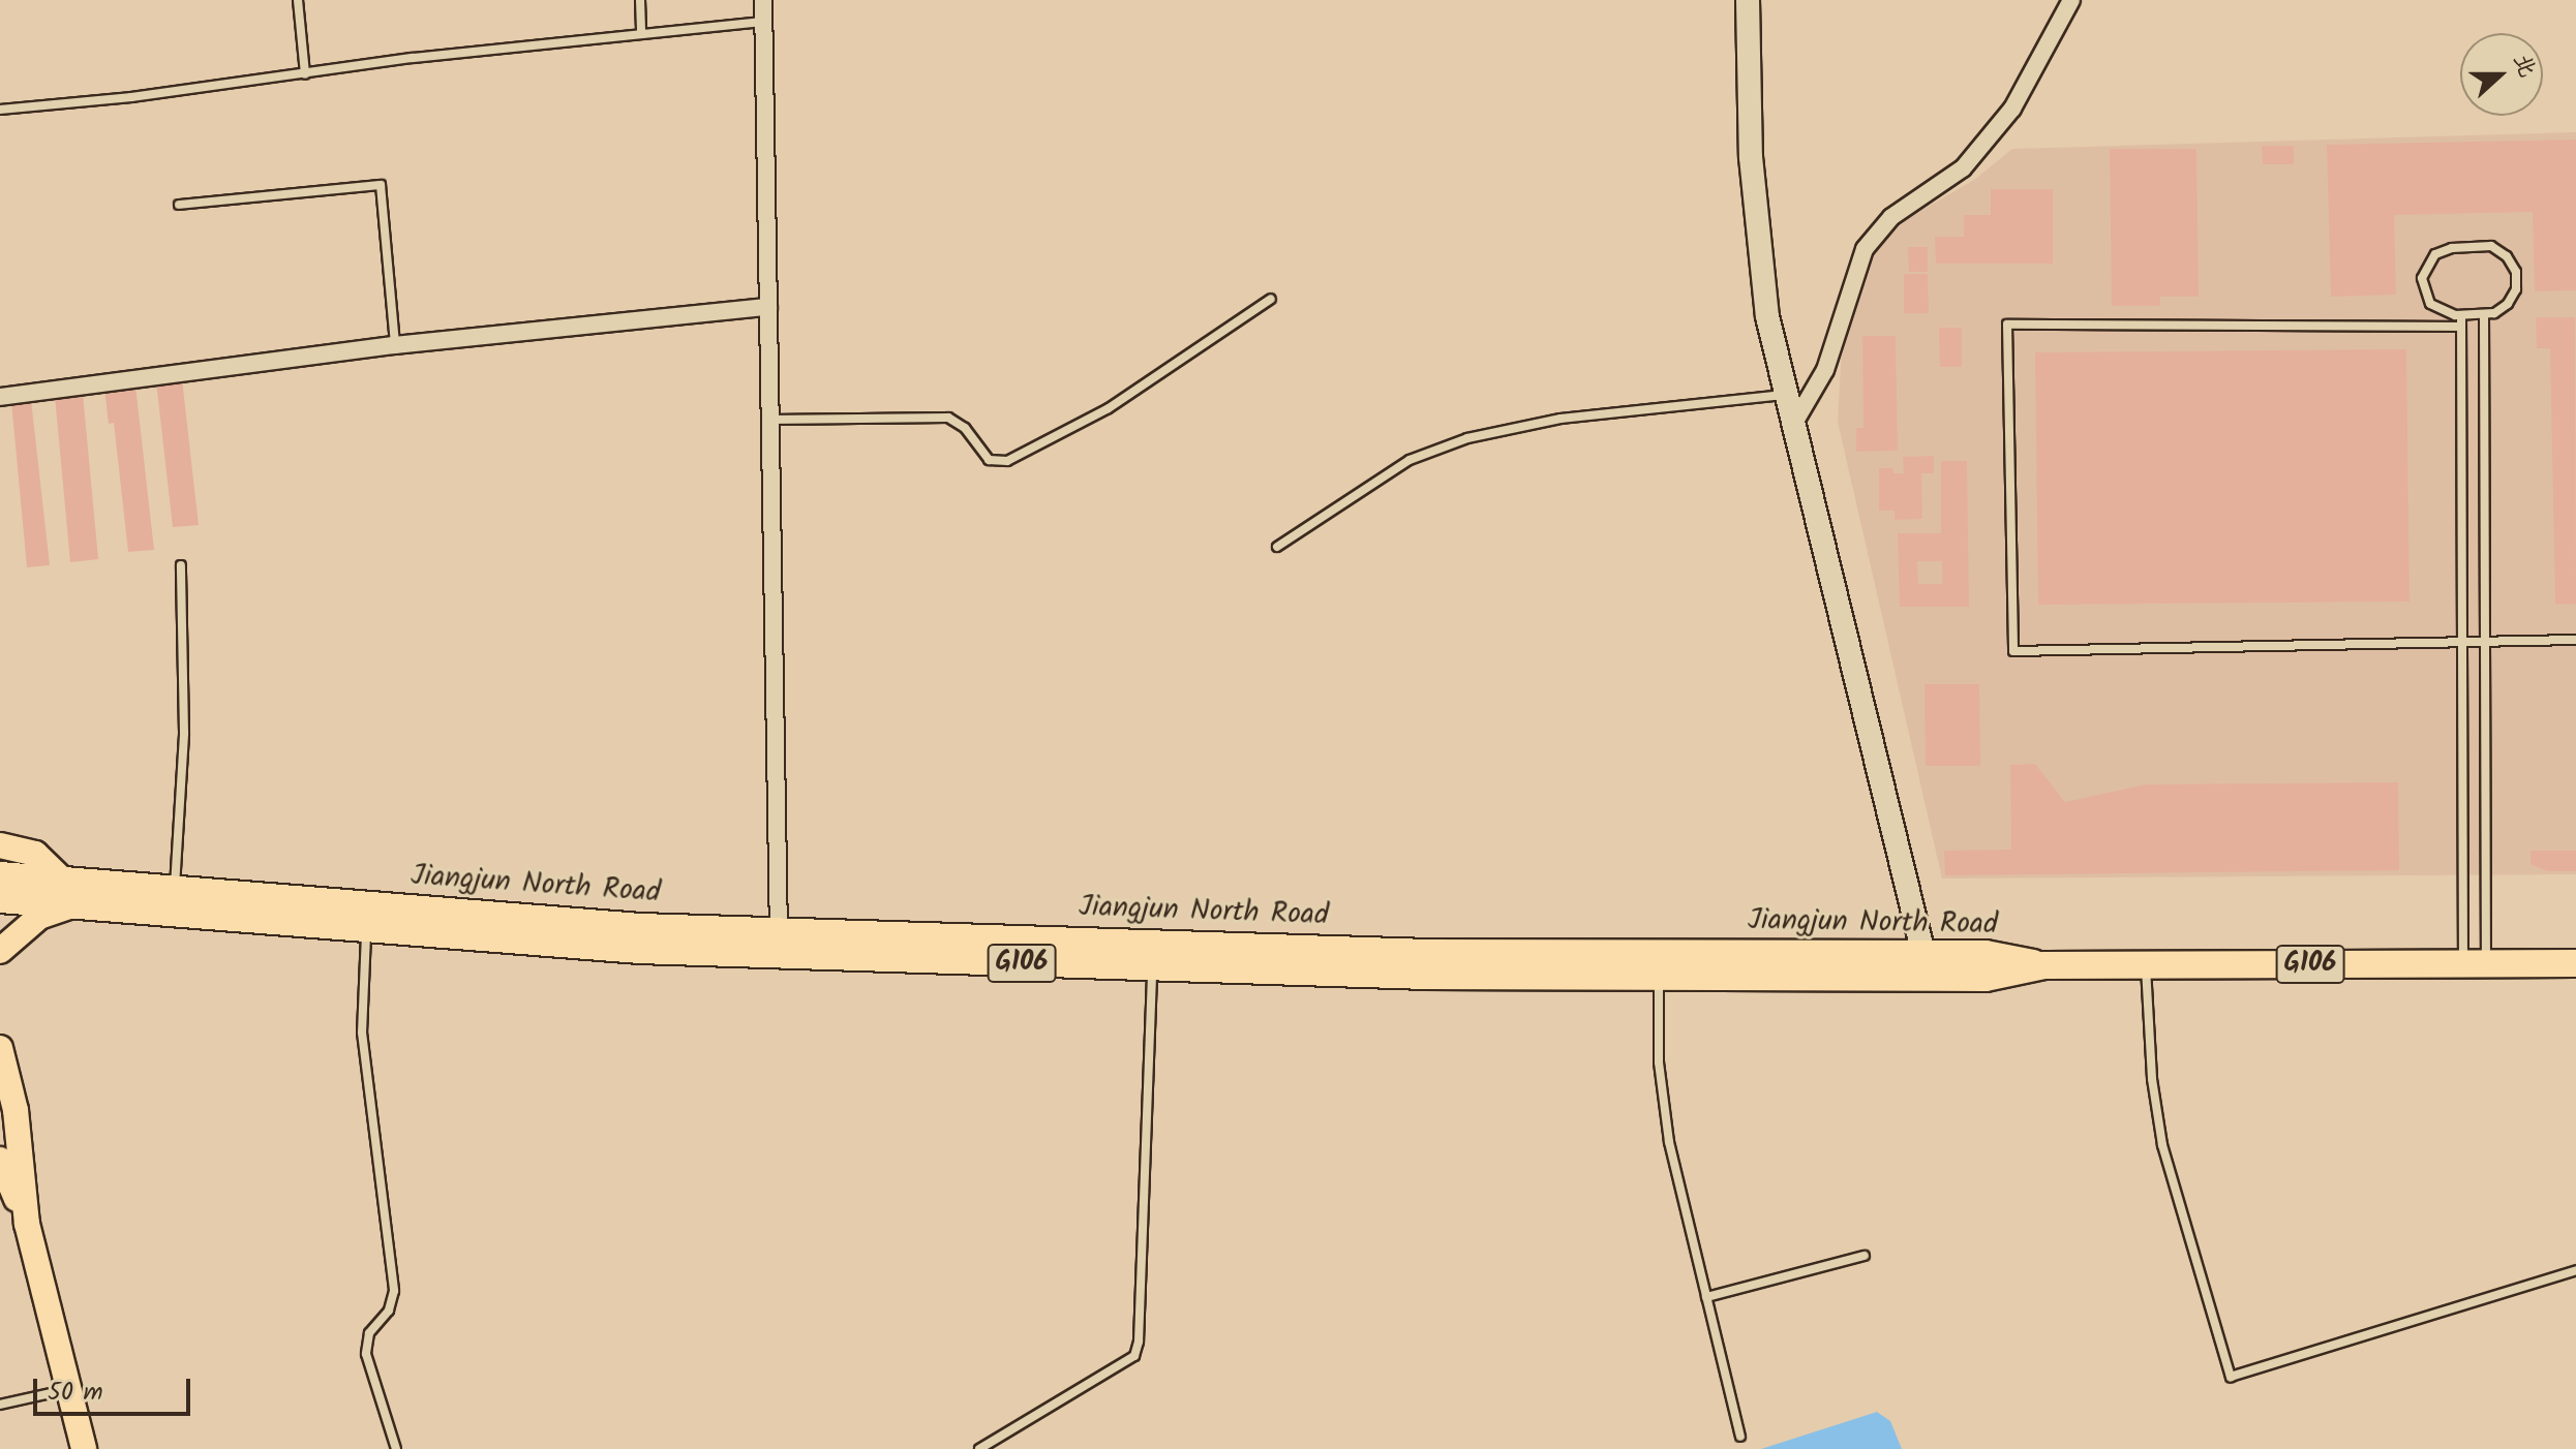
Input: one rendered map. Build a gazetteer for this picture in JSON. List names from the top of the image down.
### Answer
{
  "streets": {
    "highway": ["Jiangjun North Road", "G106"]
  },
  "crossings": [
    ["Jiangjun North Road", "G106"]
  ],
  "scale_bar": "50 m",
  "north": "right"
}
